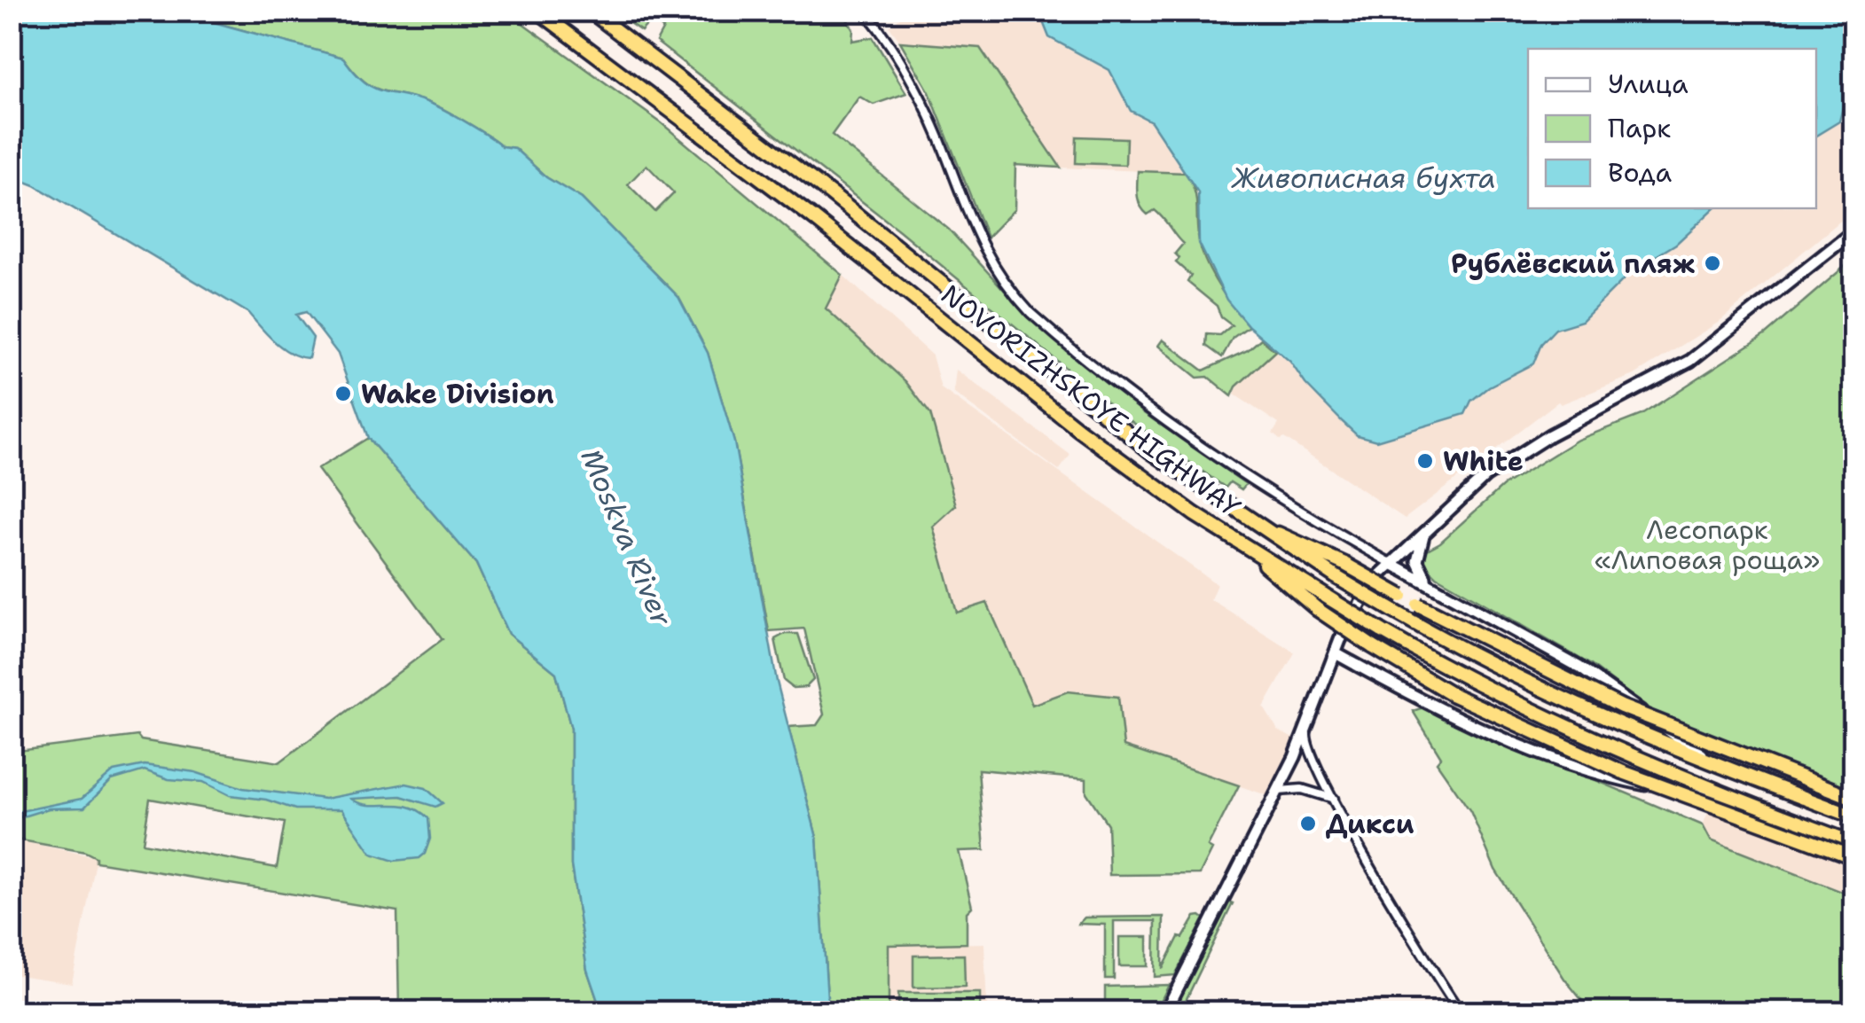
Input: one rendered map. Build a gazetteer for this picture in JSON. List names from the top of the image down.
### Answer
{
  "streets": {
    "highway": ["NOVORIZHSKOYE HIGHWAY"]
  },
  "water": ["Живописная бухта", "Moskva River"],
  "parks": ["Лесопарк «Липовая роща»"],
  "places": [
    "Рублёвский пляж",
    "Wake Division",
    "White",
    "Дикси"
  ],
  "legend": ["Улица", "Парк", "Вода"]
}
